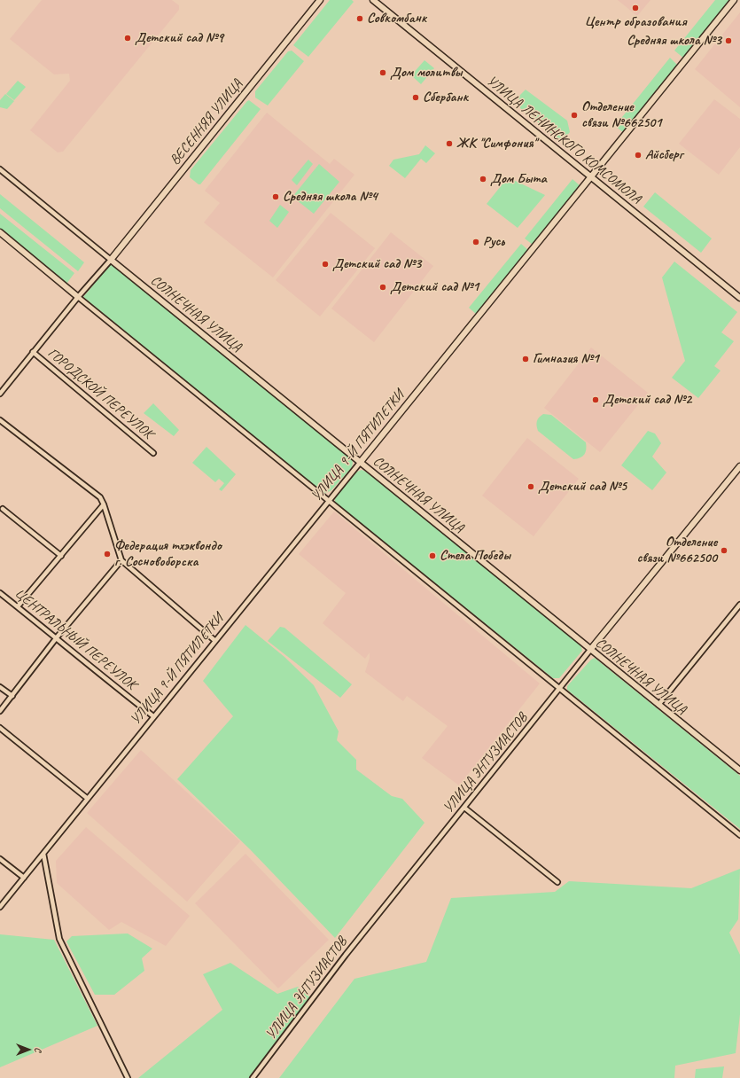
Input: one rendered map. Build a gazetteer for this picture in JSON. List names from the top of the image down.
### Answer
{
  "streets": {
    "street": [
      "ВЕСЕННЯЯ УЛИЦА",
      "УЛИЦА ЛЕНИНСКОГО КОМСОМОЛА",
      "СОЛНЕЧНАЯ УЛИЦА",
      "ГОРОДСКОЙ ПЕРЕУЛОК",
      "УЛИЦА 9-Й ПЯТИЛЕТКИ",
      "ЦЕНТРАЛЬНЫЙ ПЕРЕУЛОК",
      "УЛИЦА ЭНТУЗИАСТОВ"
    ]
  },
  "crossings": [
    ["ВЕСЕННЯЯ УЛИЦА", "СОЛНЕЧНАЯ УЛИЦА"],
    ["УЛИЦА ЛЕНИНСКОГО КОМСОМОЛА", "УЛИЦА 9-Й ПЯТИЛЕТКИ"],
    ["СОЛНЕЧНАЯ УЛИЦА", "УЛИЦА 9-Й ПЯТИЛЕТКИ"],
    ["СОЛНЕЧНАЯ УЛИЦА", "УЛИЦА ЭНТУЗИАСТОВ"],
    ["УЛИЦА 9-Й ПЯТИЛЕТКИ", "ЦЕНТРАЛЬНЫЙ ПЕРЕУЛОК"]
  ],
  "places": [
    "Центр образования",
    "Совкомбанк",
    "Детский сад №9",
    "Средняя школа №3",
    "Дом молитвы",
    "Сбербанк",
    "Отделение связи №662501",
    "ЖК \"Симфония\"",
    "Айсберг",
    "Дом Быта",
    "Средняя школа №4",
    "Русь",
    "Детский сад №3",
    "Детский сад №1",
    "Гимназия №1",
    "Детский сад №2",
    "Детский сад №5",
    "Отделение связи №662500",
    "Федерация тхэквондо г. Сосновоборска",
    "Стела Победы"
  ],
  "north": "right"
}
